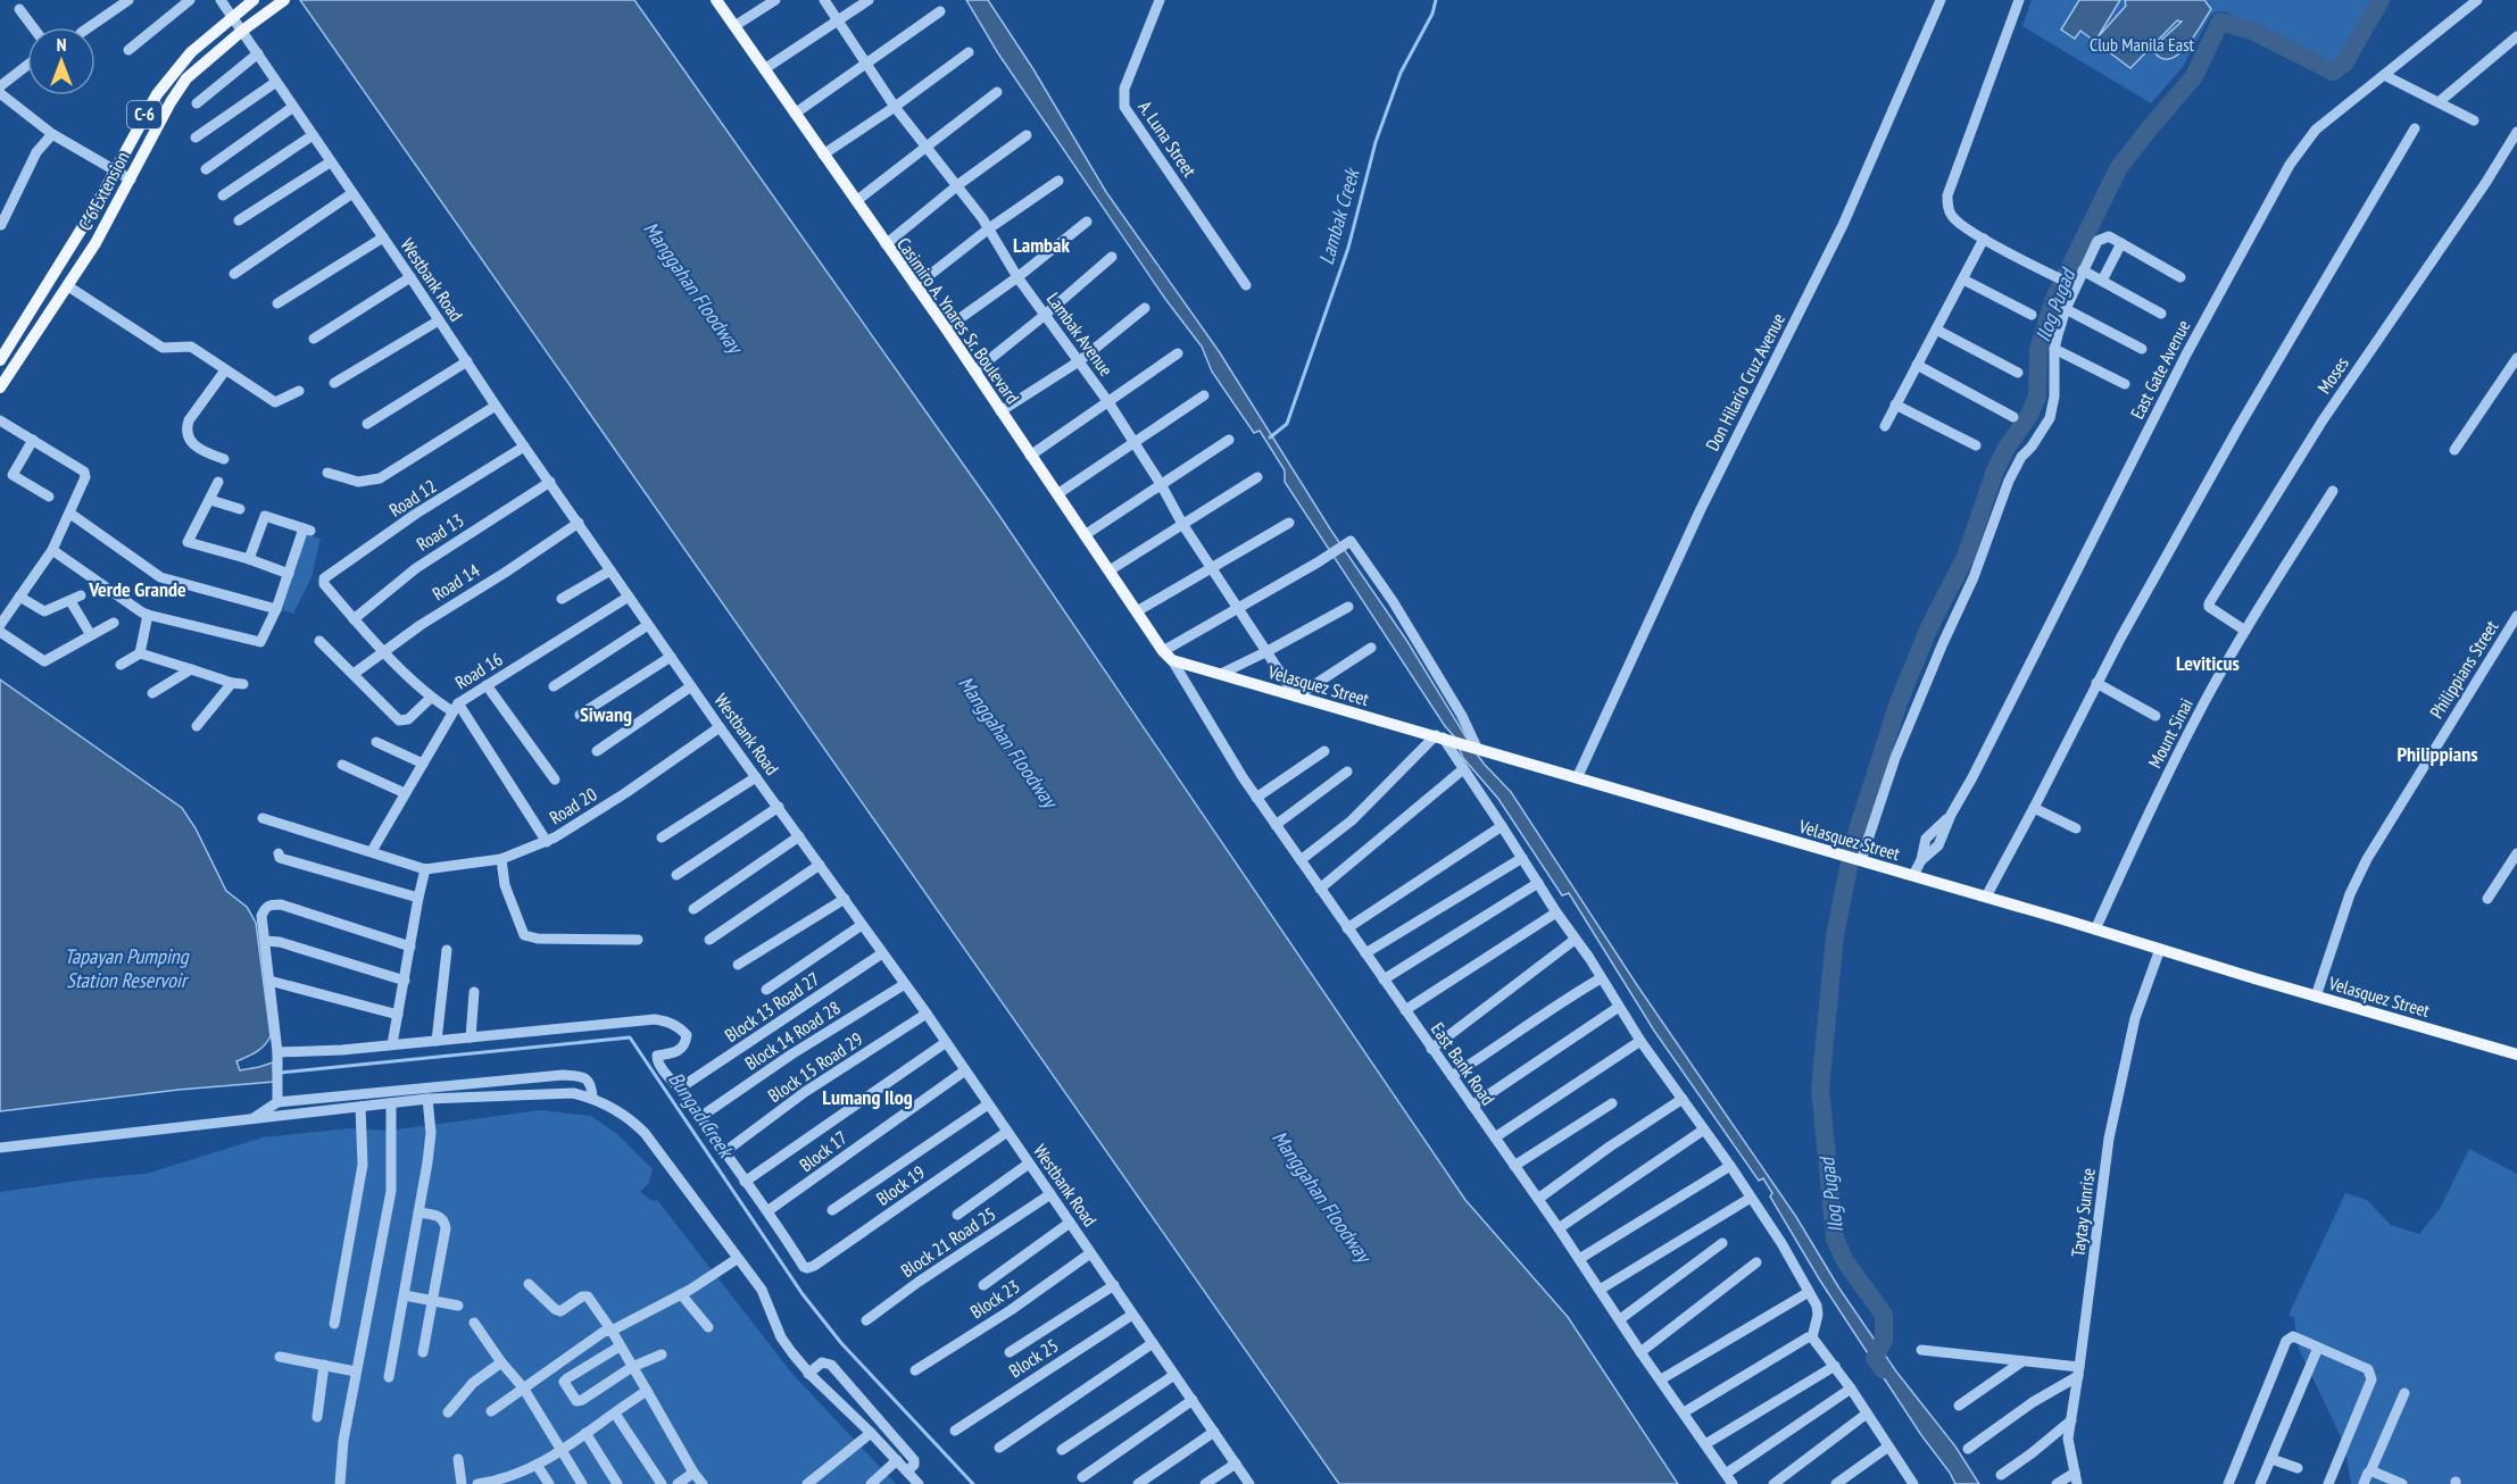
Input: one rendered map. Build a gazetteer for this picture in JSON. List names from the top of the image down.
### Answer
{
  "streets": {
    "main road": [
      "C-6",
      "C-6 Extension",
      "Casimiro A. Ynares Sr. Boulevard",
      "Velasquez Street"
    ],
    "street": [
      "A. Luna Street",
      "Westbank Road",
      "Lambak Avenue",
      "East Gate Avenue",
      "Moses",
      "Don Hilario Cruz Avenue",
      "Road 12",
      "Road 13",
      "Road 14",
      "Philippians Street",
      "Road 16",
      "Mount Sinai",
      "Road 20",
      "Block 13 Road 27",
      "Block 14 Road 28",
      "East Bank Road",
      "Block 15 Road 29",
      "Block 17",
      "Block 19",
      "Taytay Sunrise",
      "Block 21 Road 25",
      "Block 23",
      "Block 25"
    ]
  },
  "crossings": [
    ["C-6 Extension", "Westbank Road"],
    ["Westbank Road", "Road 12"],
    ["Westbank Road", "Road 13"],
    ["Westbank Road", "Road 14"],
    ["Westbank Road", "Road 16"],
    ["Westbank Road", "Road 20"],
    ["Westbank Road", "Block 13 Road 27"],
    ["Westbank Road", "Block 14 Road 28"],
    ["Westbank Road", "Block 15 Road 29"],
    ["Westbank Road", "Block 17"],
    ["Westbank Road", "Block 19"],
    ["Westbank Road", "Block 21 Road 25"],
    ["Westbank Road", "Block 23"],
    ["Westbank Road", "Block 25"],
    ["Casimiro A. Ynares Sr. Boulevard", "Velasquez Street"],
    ["Casimiro A. Ynares Sr. Boulevard", "East Bank Road"],
    ["Lambak Avenue", "Velasquez Street"],
    ["East Gate Avenue", "Velasquez Street"],
    ["Moses", "Mount Sinai"],
    ["Don Hilario Cruz Avenue", "Velasquez Street"],
    ["Road 12", "Road 13"],
    ["Philippians Street", "Velasquez Street"],
    ["Velasquez Street", "Mount Sinai"],
    ["Velasquez Street", "East Bank Road"],
    ["Velasquez Street", "Taytay Sunrise"],
    ["Block 17", "Block 19"]
  ],
  "districts": [
    "Lambak",
    "Verde Grande",
    "Leviticus",
    "Siwang",
    "Philippians",
    "Lumang Ilog"
  ],
  "water": [
    "Lambak Creek",
    "Manggahan Floodway",
    "Ilog Pugad",
    "Tapayan Pumping Station Reservoir",
    "Bungad Creek"
  ],
  "parks": ["Club Manila East"],
  "north": "top"
}
